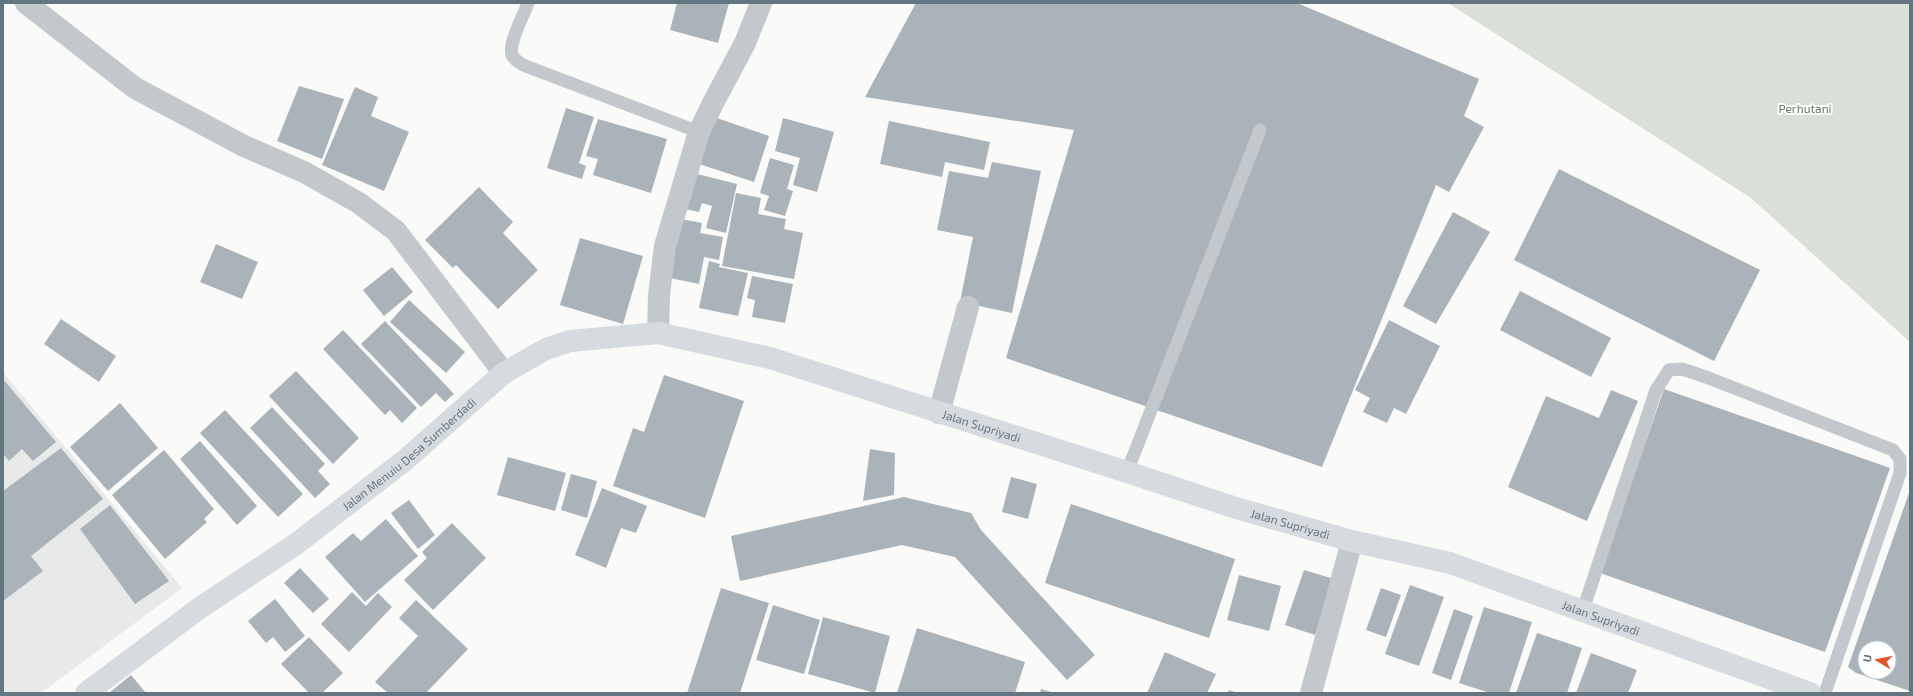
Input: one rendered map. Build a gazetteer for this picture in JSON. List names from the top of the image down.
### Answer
{
  "streets": {
    "main road": ["Jalan Supriyadi", "Jalan Menuiu Desa Sumberdadi"]
  },
  "crossings": [
    ["Jalan Supriyadi", "Jalan Menuiu Desa Sumberdadi"]
  ],
  "parks": ["Perhutani"],
  "north": "left"
}
